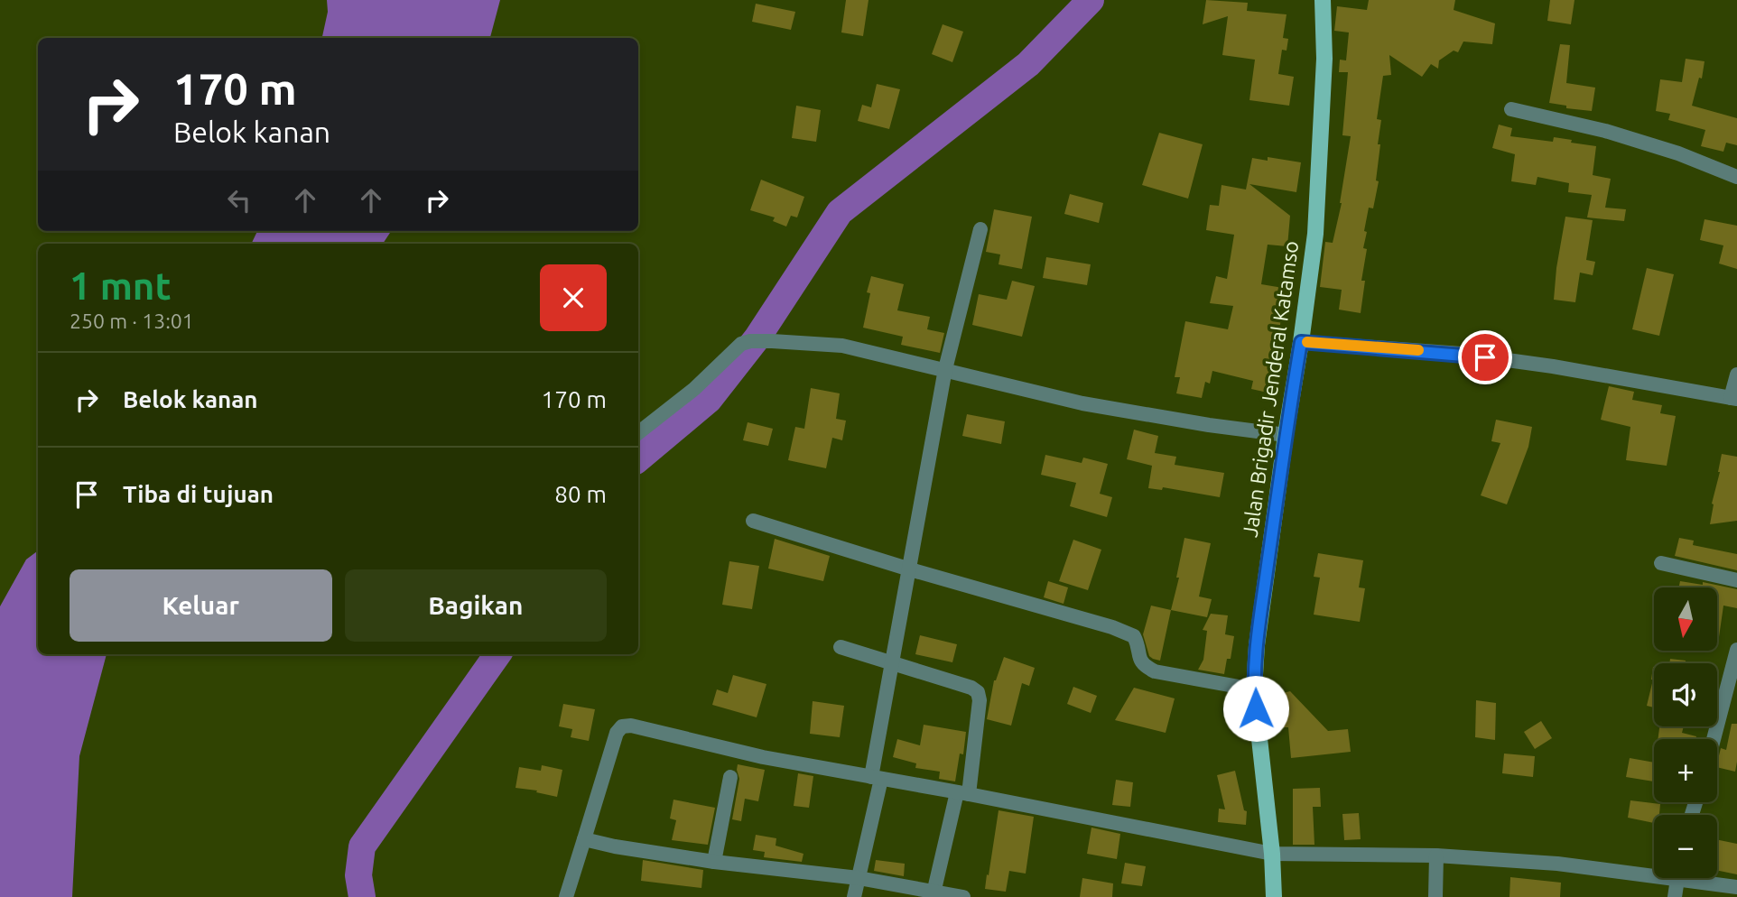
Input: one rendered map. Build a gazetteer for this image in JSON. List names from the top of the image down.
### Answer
{
  "streets": {
    "main road": ["Jalan Brigadir Jenderal Katamso"]
  },
  "north": "bottom",
  "page": {
    "turn": ["170 m", "Belok kanan"],
    "heading": ["1 mnt", "250 m · 13:01"],
    "list": [
      {
        "name": "Belok kanan",
        "value": "170 m"
      },
      {
        "name": "Tiba di tujuan",
        "value": "80 m"
      }
    ],
    "buttons": ["Keluar", "Bagikan"],
    "map_buttons": ["+", "−"]
  }
}
